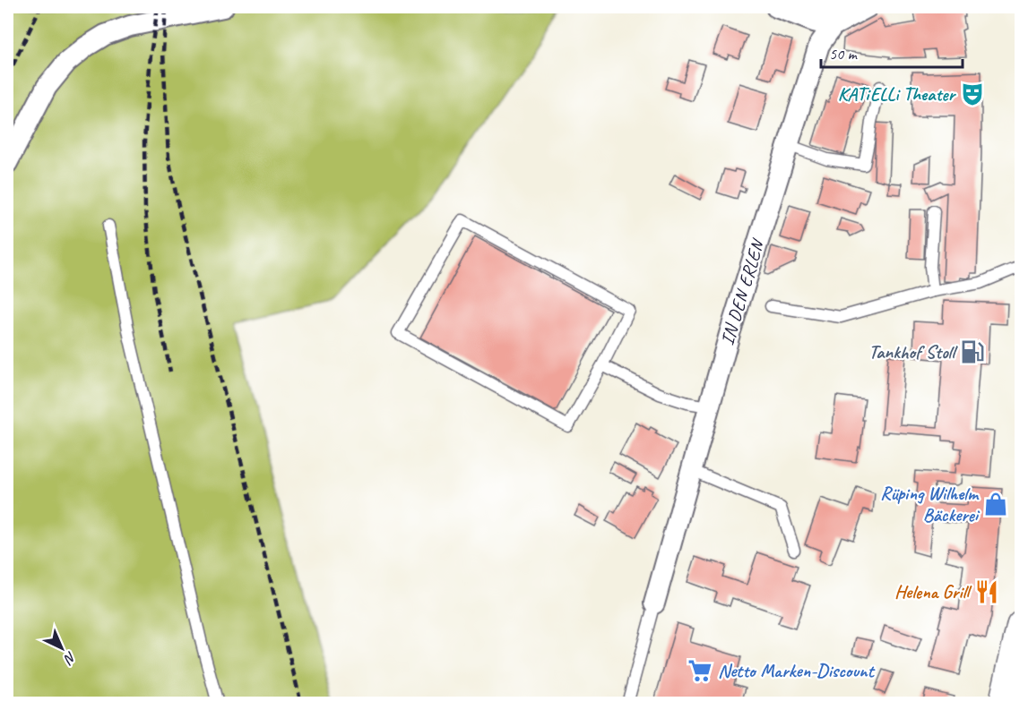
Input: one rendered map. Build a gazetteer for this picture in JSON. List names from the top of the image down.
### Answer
{
  "streets": {
    "street": ["IN DEN ERLEN"]
  },
  "places": {
    "theatre": ["KATiELLi Theater"],
    "fuel station": ["Tankhof Stoll"],
    "shop": ["Rüping Wilhelm Bäckerei"],
    "restaurant": ["Helena Grill"],
    "supermarket": ["Netto Marken-Discount"]
  },
  "scale_bar": "50 m",
  "north": "bottom right"
}
